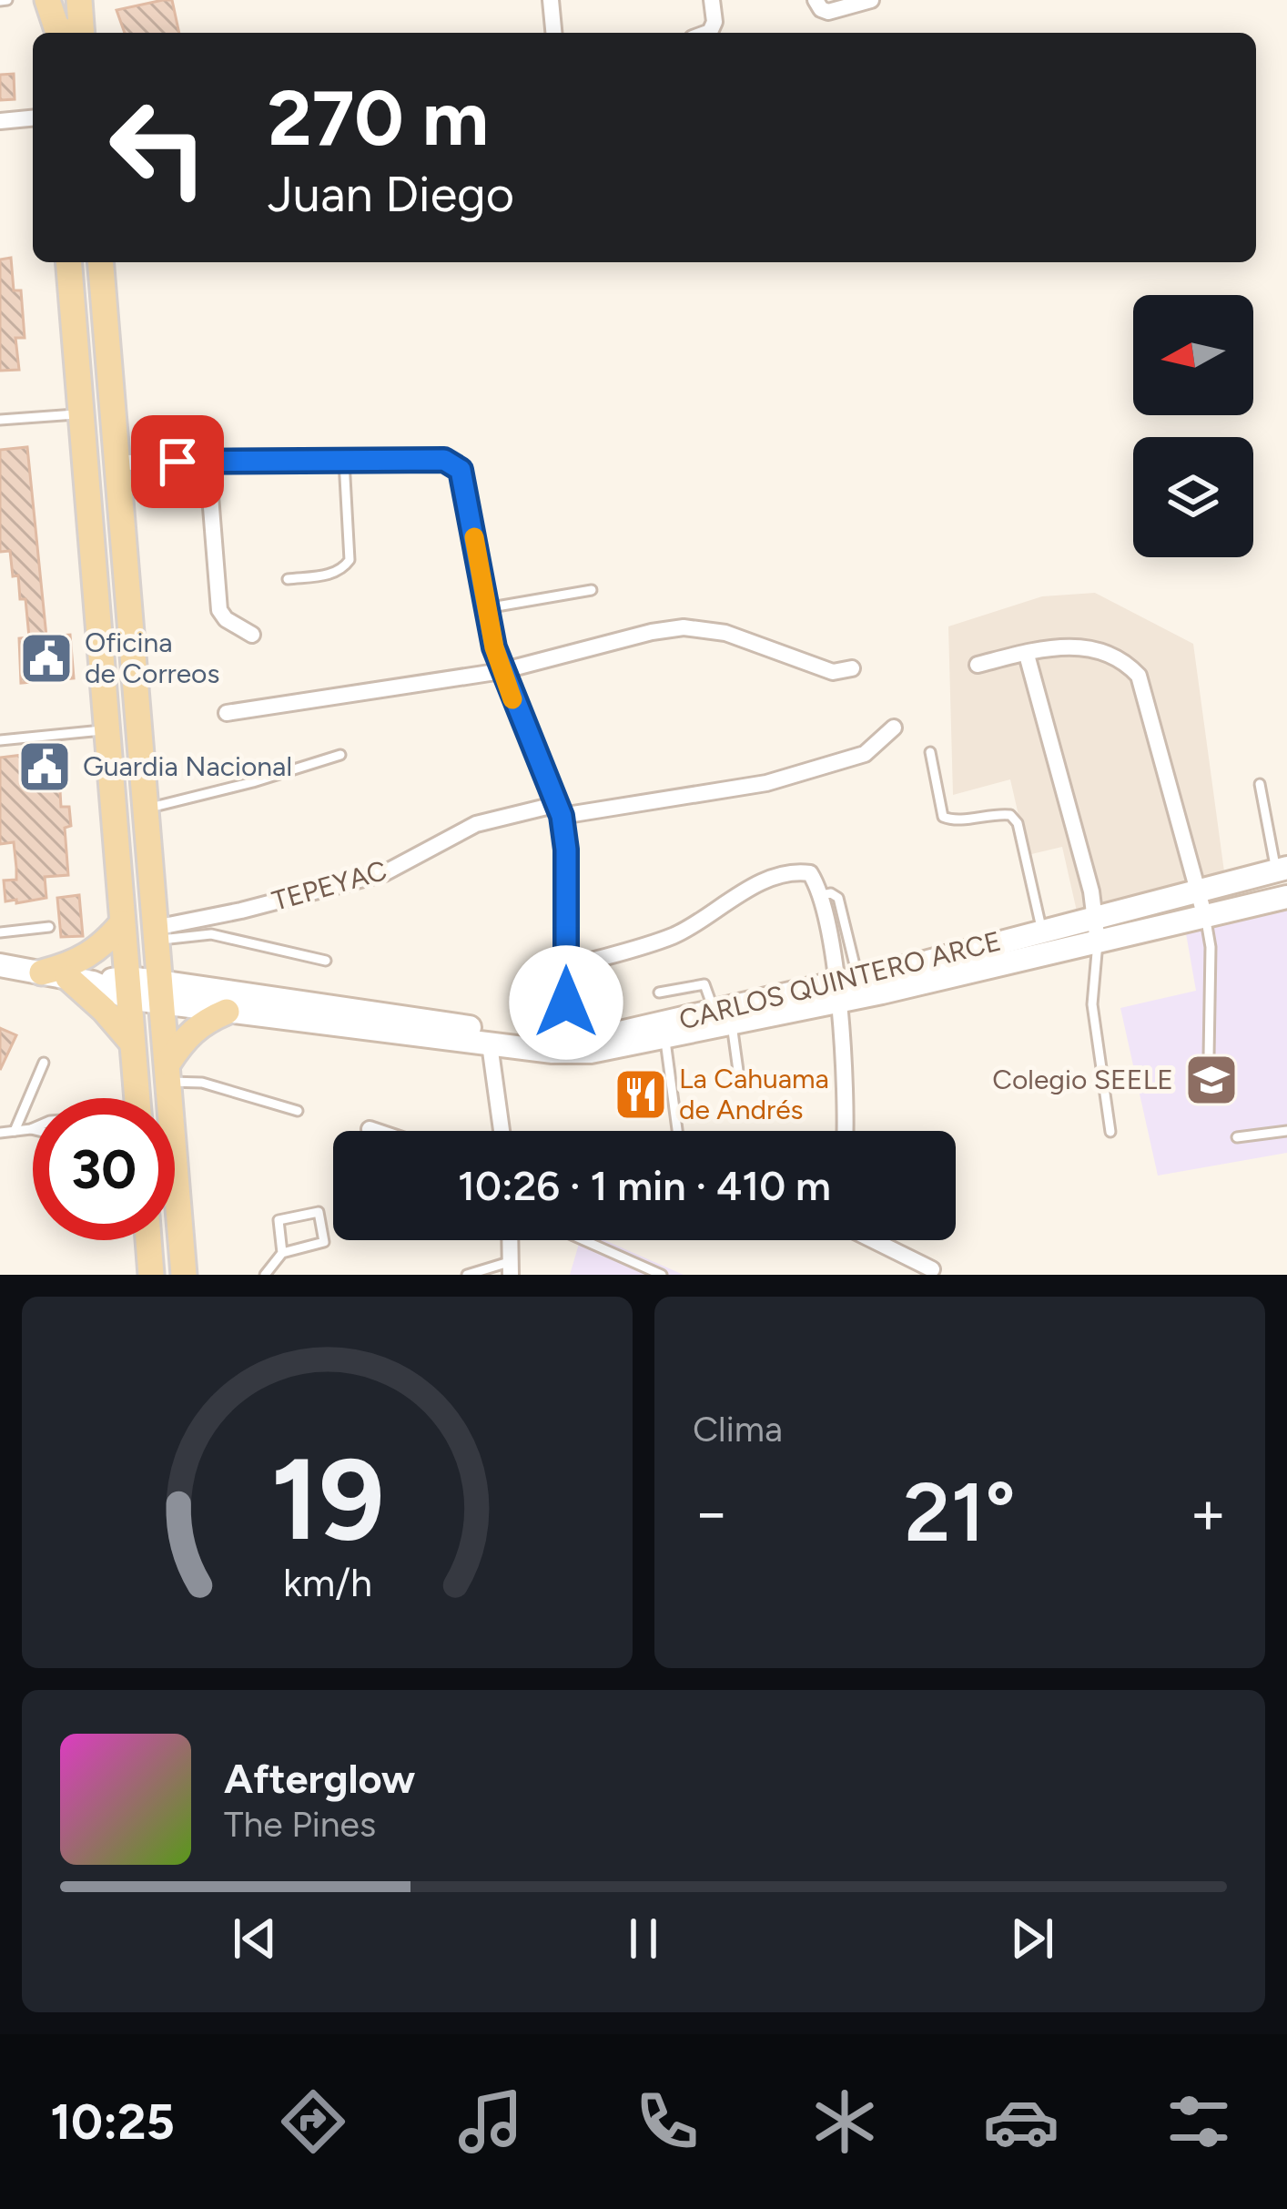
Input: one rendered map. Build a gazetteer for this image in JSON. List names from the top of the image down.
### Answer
{
  "streets": {
    "main road": ["CARLOS QUINTERO ARCE"],
    "street": ["TEPEYAC"]
  },
  "places": {
    "public building": ["Oficina de Correos", "Guardia Nacional"],
    "school or university": ["Colegio SEELE"],
    "restaurant": ["La Cahuama de Andrés"]
  },
  "north": "left",
  "page": {
    "turn": ["270 m", "Juan Diego"],
    "limit": "30",
    "trip": "10:26 · 1 min · 410 m",
    "tile": "Clima",
    "heat": ["−", "21°", "+"],
    "song": ["Afterglow", "The Pines"],
    "tabs": "10:25",
    "gauge": ["19", "km/h"]
  }
}
